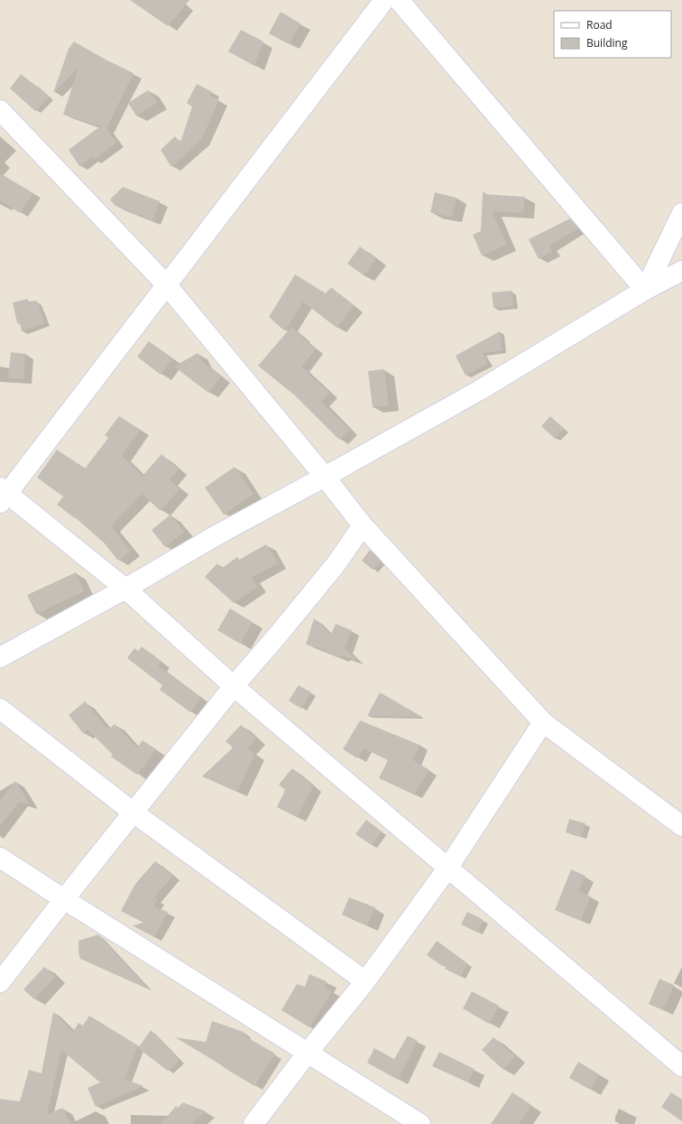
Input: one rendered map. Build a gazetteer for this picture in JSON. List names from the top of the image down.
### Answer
{
  "legend": ["Road", "Building"]
}
